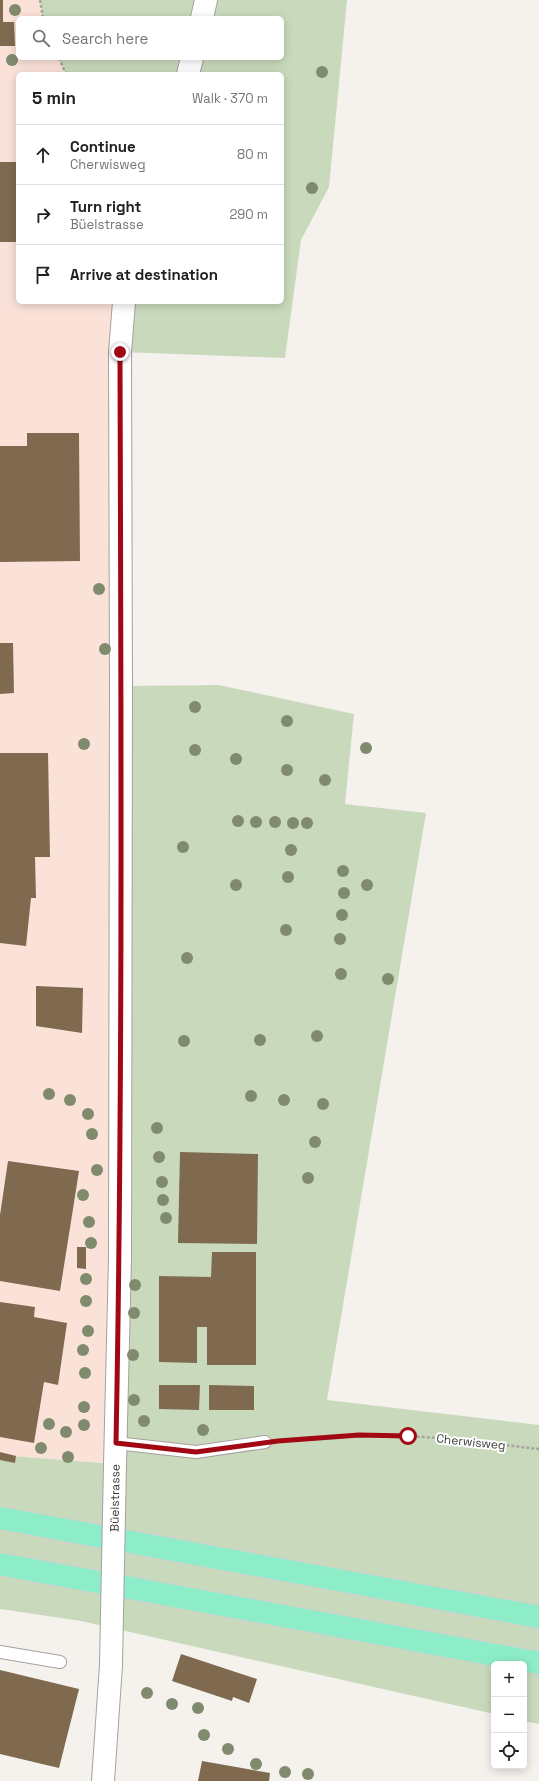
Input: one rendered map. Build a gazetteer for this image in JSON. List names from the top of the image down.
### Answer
{
  "streets": {
    "street": ["Büelstrasse"],
    "path": ["Cherwisweg"]
  },
  "page": {
    "search": "Search here",
    "heading": ["5 min", "Walk · 370 m"],
    "list": [
      ["Continue", "Cherwisweg", "80 m"],
      ["Turn right", "Büelstrasse", "290 m"],
      "Arrive at destination"
    ],
    "map_buttons": ["+", "−"]
  }
}
